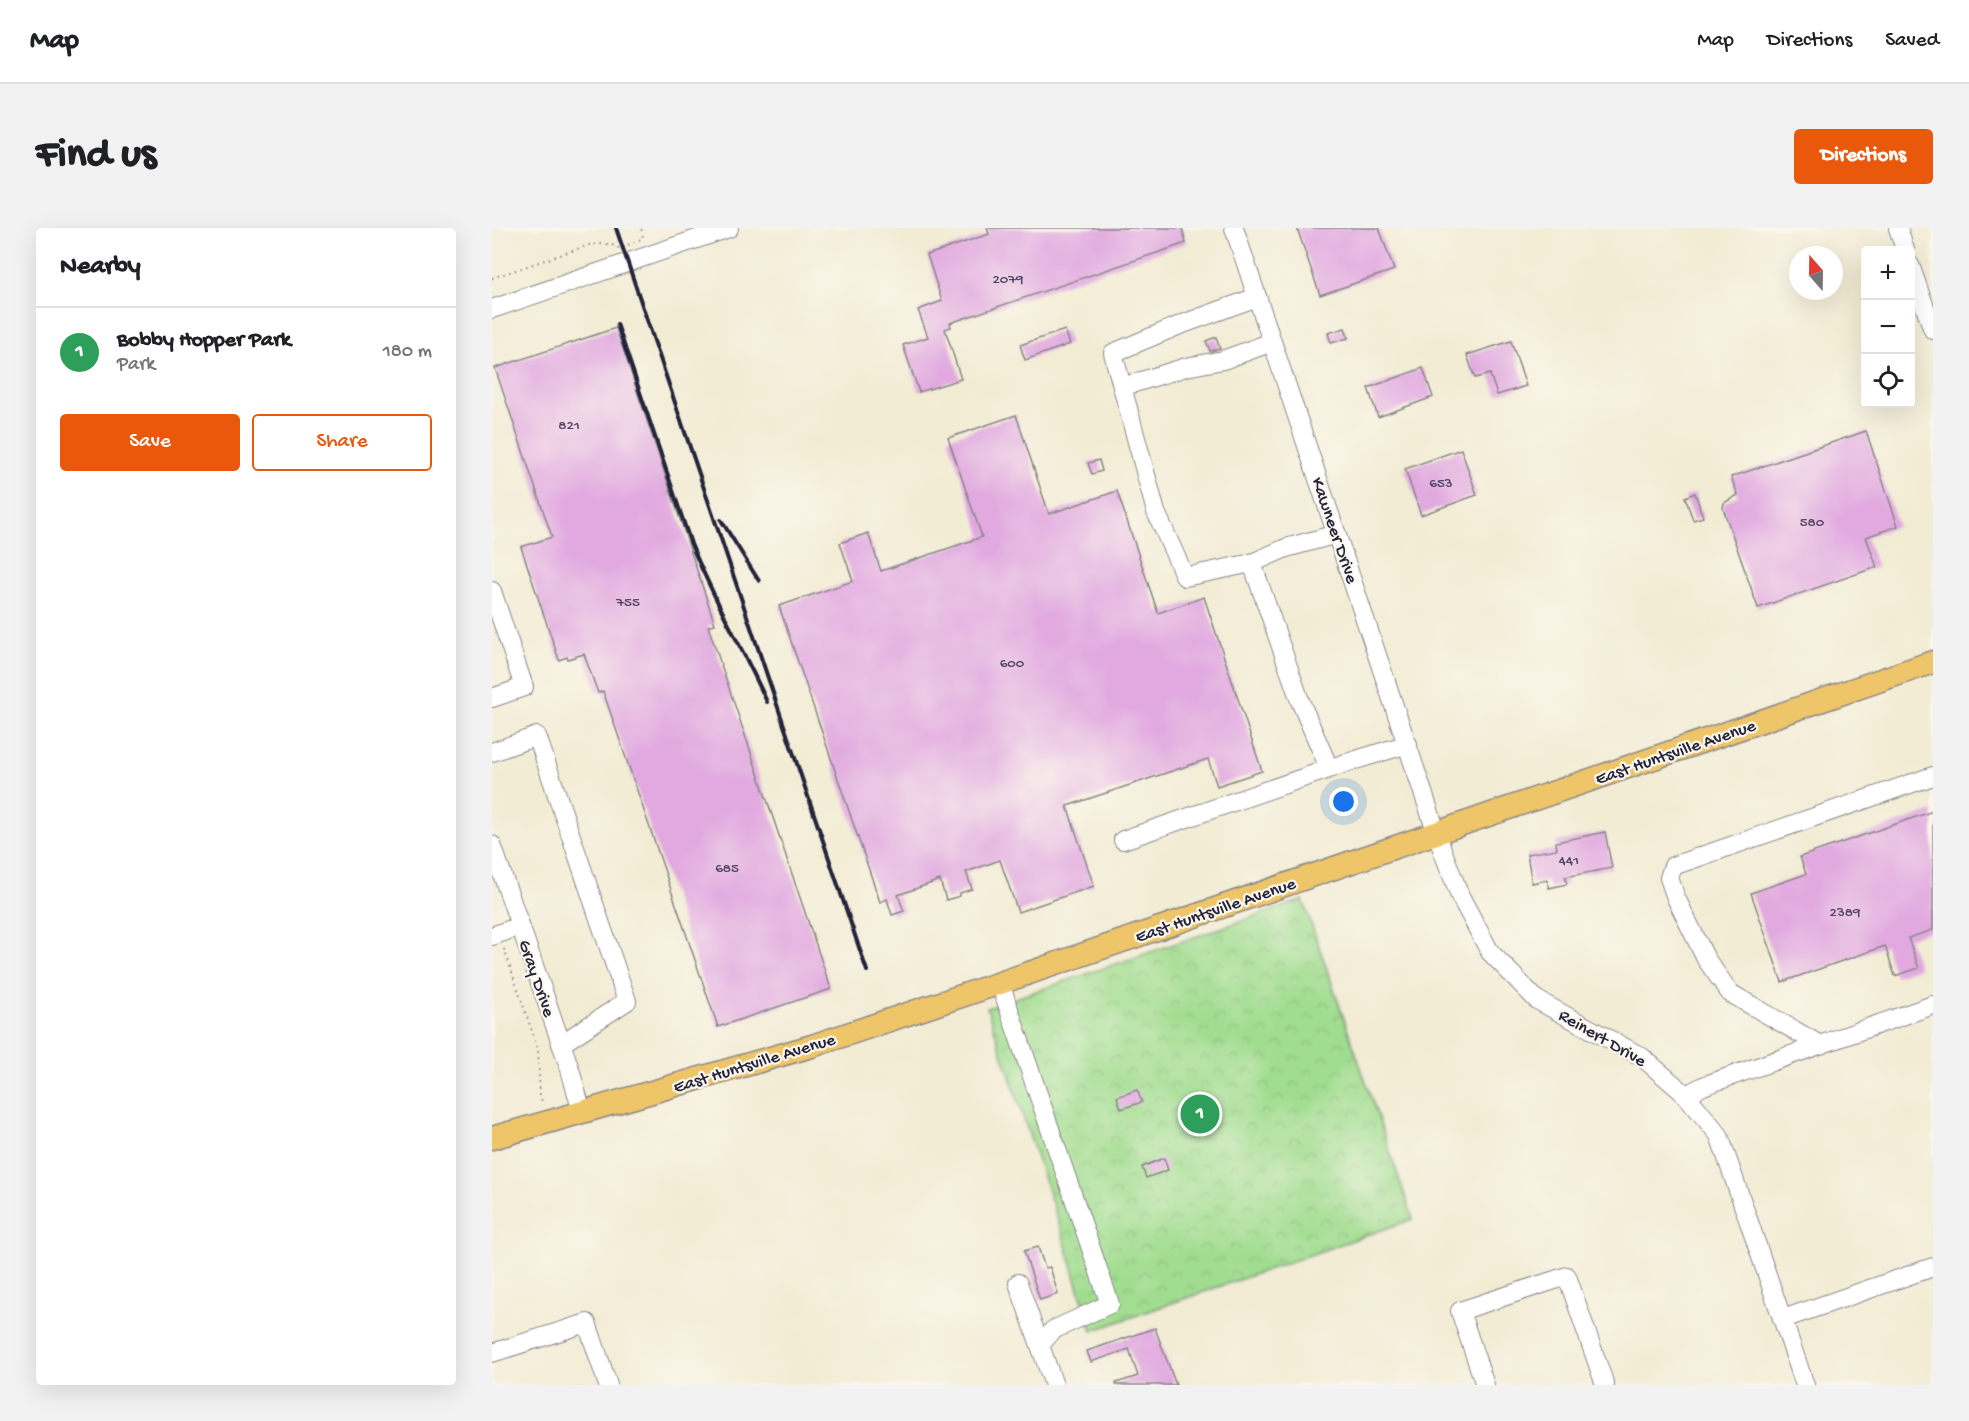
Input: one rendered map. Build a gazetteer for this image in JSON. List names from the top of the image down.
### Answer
{
  "streets": {
    "main road": ["East Huntsville Avenue"],
    "street": ["Kawneer Drive", "Gray Drive", "Reinert Drive"]
  },
  "crossings": [
    ["Kawneer Drive", "East Huntsville Avenue"],
    ["Kawneer Drive", "Reinert Drive"],
    ["East Huntsville Avenue", "Gray Drive"],
    ["East Huntsville Avenue", "Reinert Drive"]
  ],
  "house_numbers": [
    "2079",
    "821",
    "653",
    "580",
    "755",
    "600",
    "441",
    "685",
    "2389"
  ],
  "north": "top",
  "page": {
    "header": "Map",
    "nav": ["Map", "Directions", "Saved"],
    "buttons": [
      "Directions",
      ["Save", "Share"]
    ],
    "title": "Find us",
    "heading": "Nearby",
    "map_buttons": ["+", "−"],
    "list": [
      {
        "mark": "1",
        "name": "Bobby Hopper Park",
        "note": "Park",
        "value": "180 m"
      }
    ],
    "pins": "1"
  }
}
